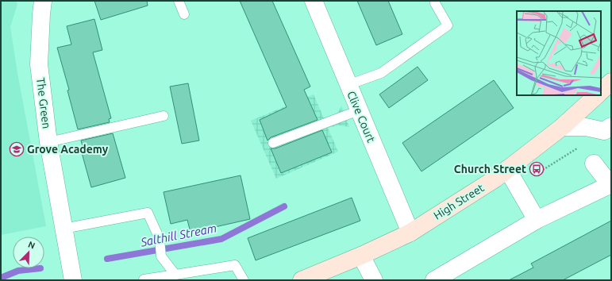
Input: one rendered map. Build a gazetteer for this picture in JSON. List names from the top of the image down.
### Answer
{
  "streets": {
    "street": ["The Green", "Clive Court", "High Street"]
  },
  "crossings": [
    ["Clive Court", "High Street"]
  ],
  "water": ["Salthill Stream"],
  "places": {
    "school or university": ["Grove Academy"],
    "bus stop": ["Church Street"]
  },
  "north": "top right"
}
